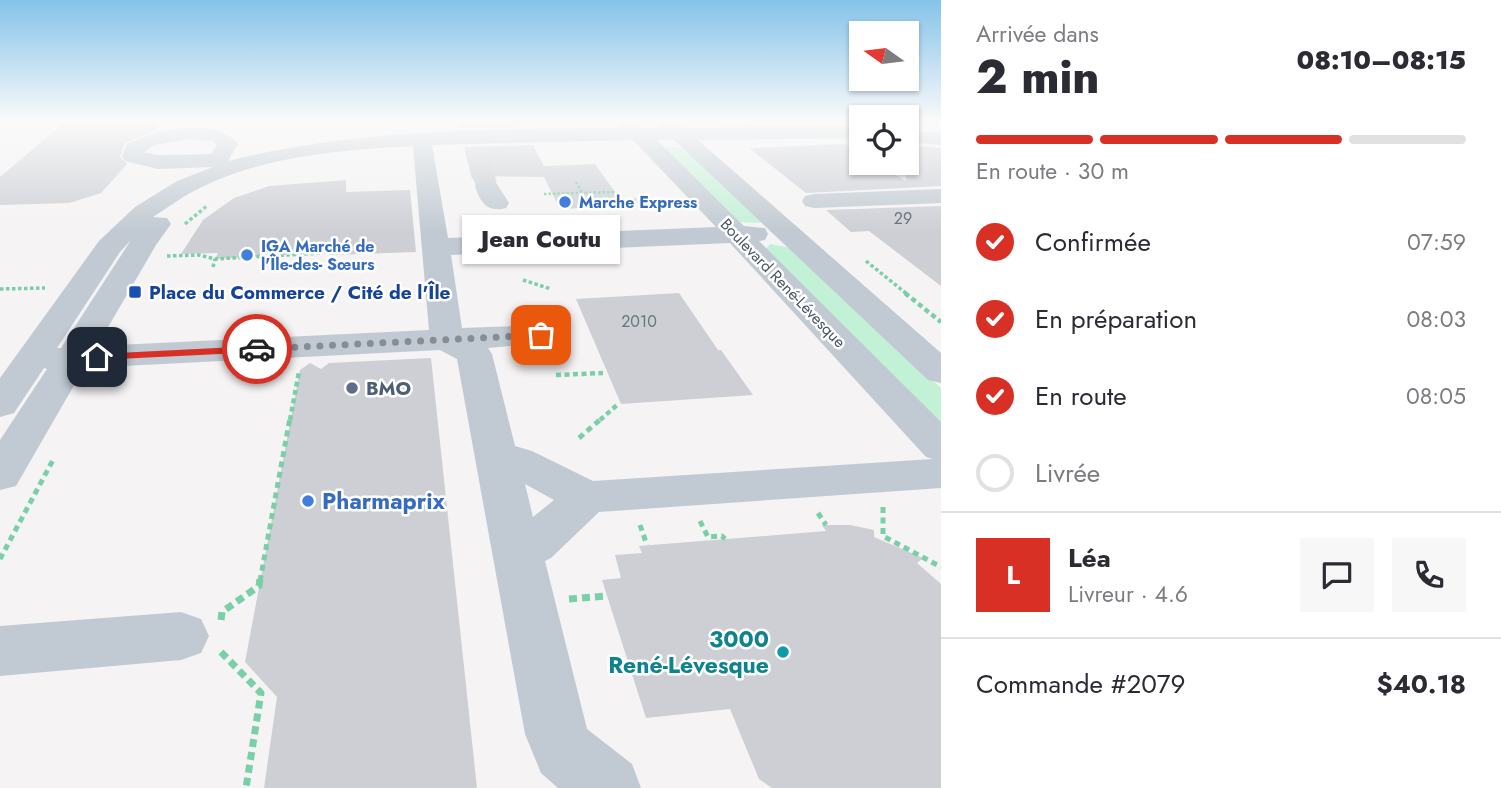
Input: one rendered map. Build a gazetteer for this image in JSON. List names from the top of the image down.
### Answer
{
  "streets": {
    "street": ["Boulevard René-Lévesque"]
  },
  "places": {
    "other": [
      "Marche Express",
      "IGA Marché de l'Île-des- Sœurs",
      "Jean Coutu",
      "BMO",
      "Pharmaprix",
      "3000 René-Lévesque"
    ],
    "transit": ["Place du Commerce / Cité de l'Île"]
  },
  "house_numbers": ["29", "2010"],
  "north": "left",
  "page": {
    "heading": ["2 min", "Arrivée dans", "08:10–08:15"],
    "panel": [
      "Léa",
      "Livreur · 4.6",
      "Commande #2079",
      "$40.18"
    ],
    "bar": "En route · 30 m",
    "list": [
      ["Confirmée", "07:59"],
      ["En préparation", "08:03"],
      ["En route", "08:05"],
      "Livrée"
    ],
    "bubble": "Jean Coutu",
    "round": "L"
  }
}
